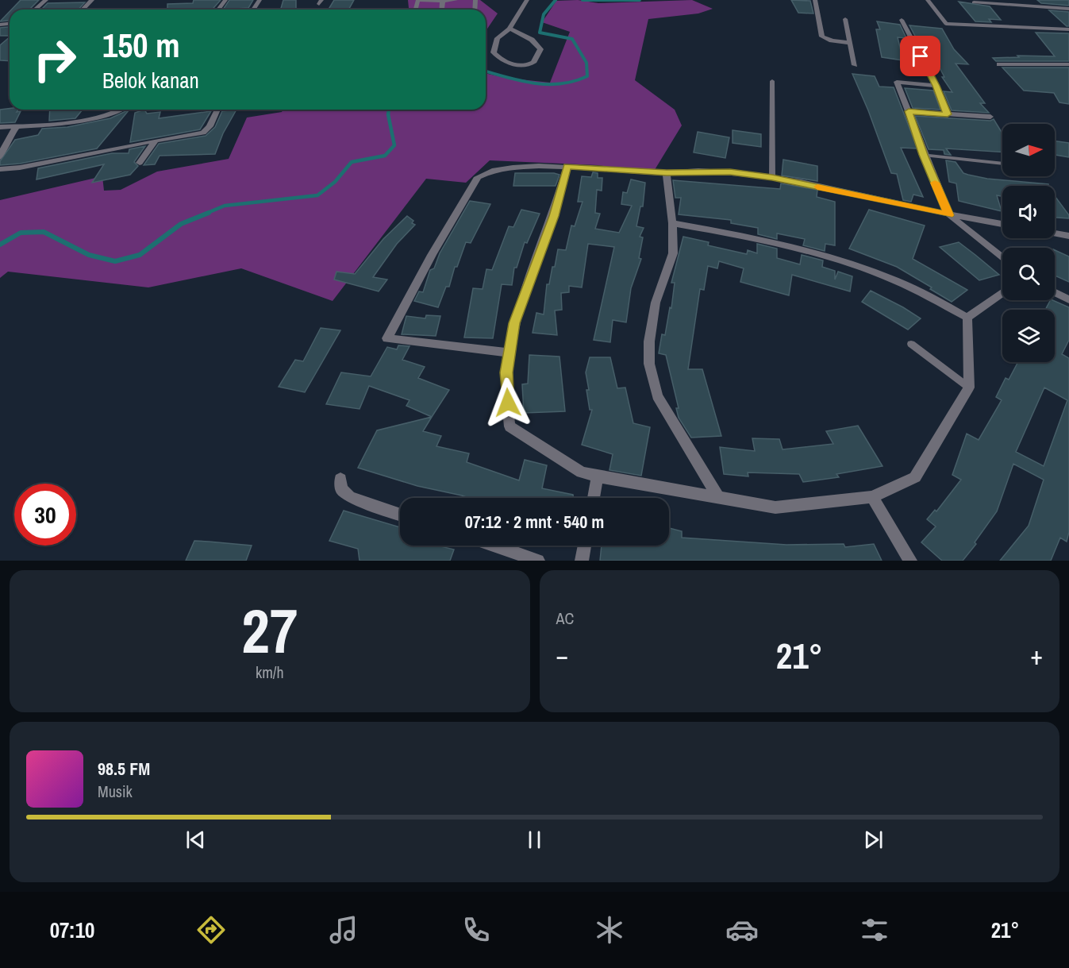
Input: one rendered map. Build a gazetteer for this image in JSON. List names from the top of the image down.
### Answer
{
  "north": "right",
  "page": {
    "turn": ["150 m", "Belok kanan"],
    "limit": "30",
    "trip": "07:12 · 2 mnt · 540 m",
    "tile": [
      ["27", "km/h"],
      "AC"
    ],
    "heat": ["−", "21°", "+"],
    "song": ["98.5 FM", "Musik"],
    "tabs": ["07:10", "21°"]
  }
}
